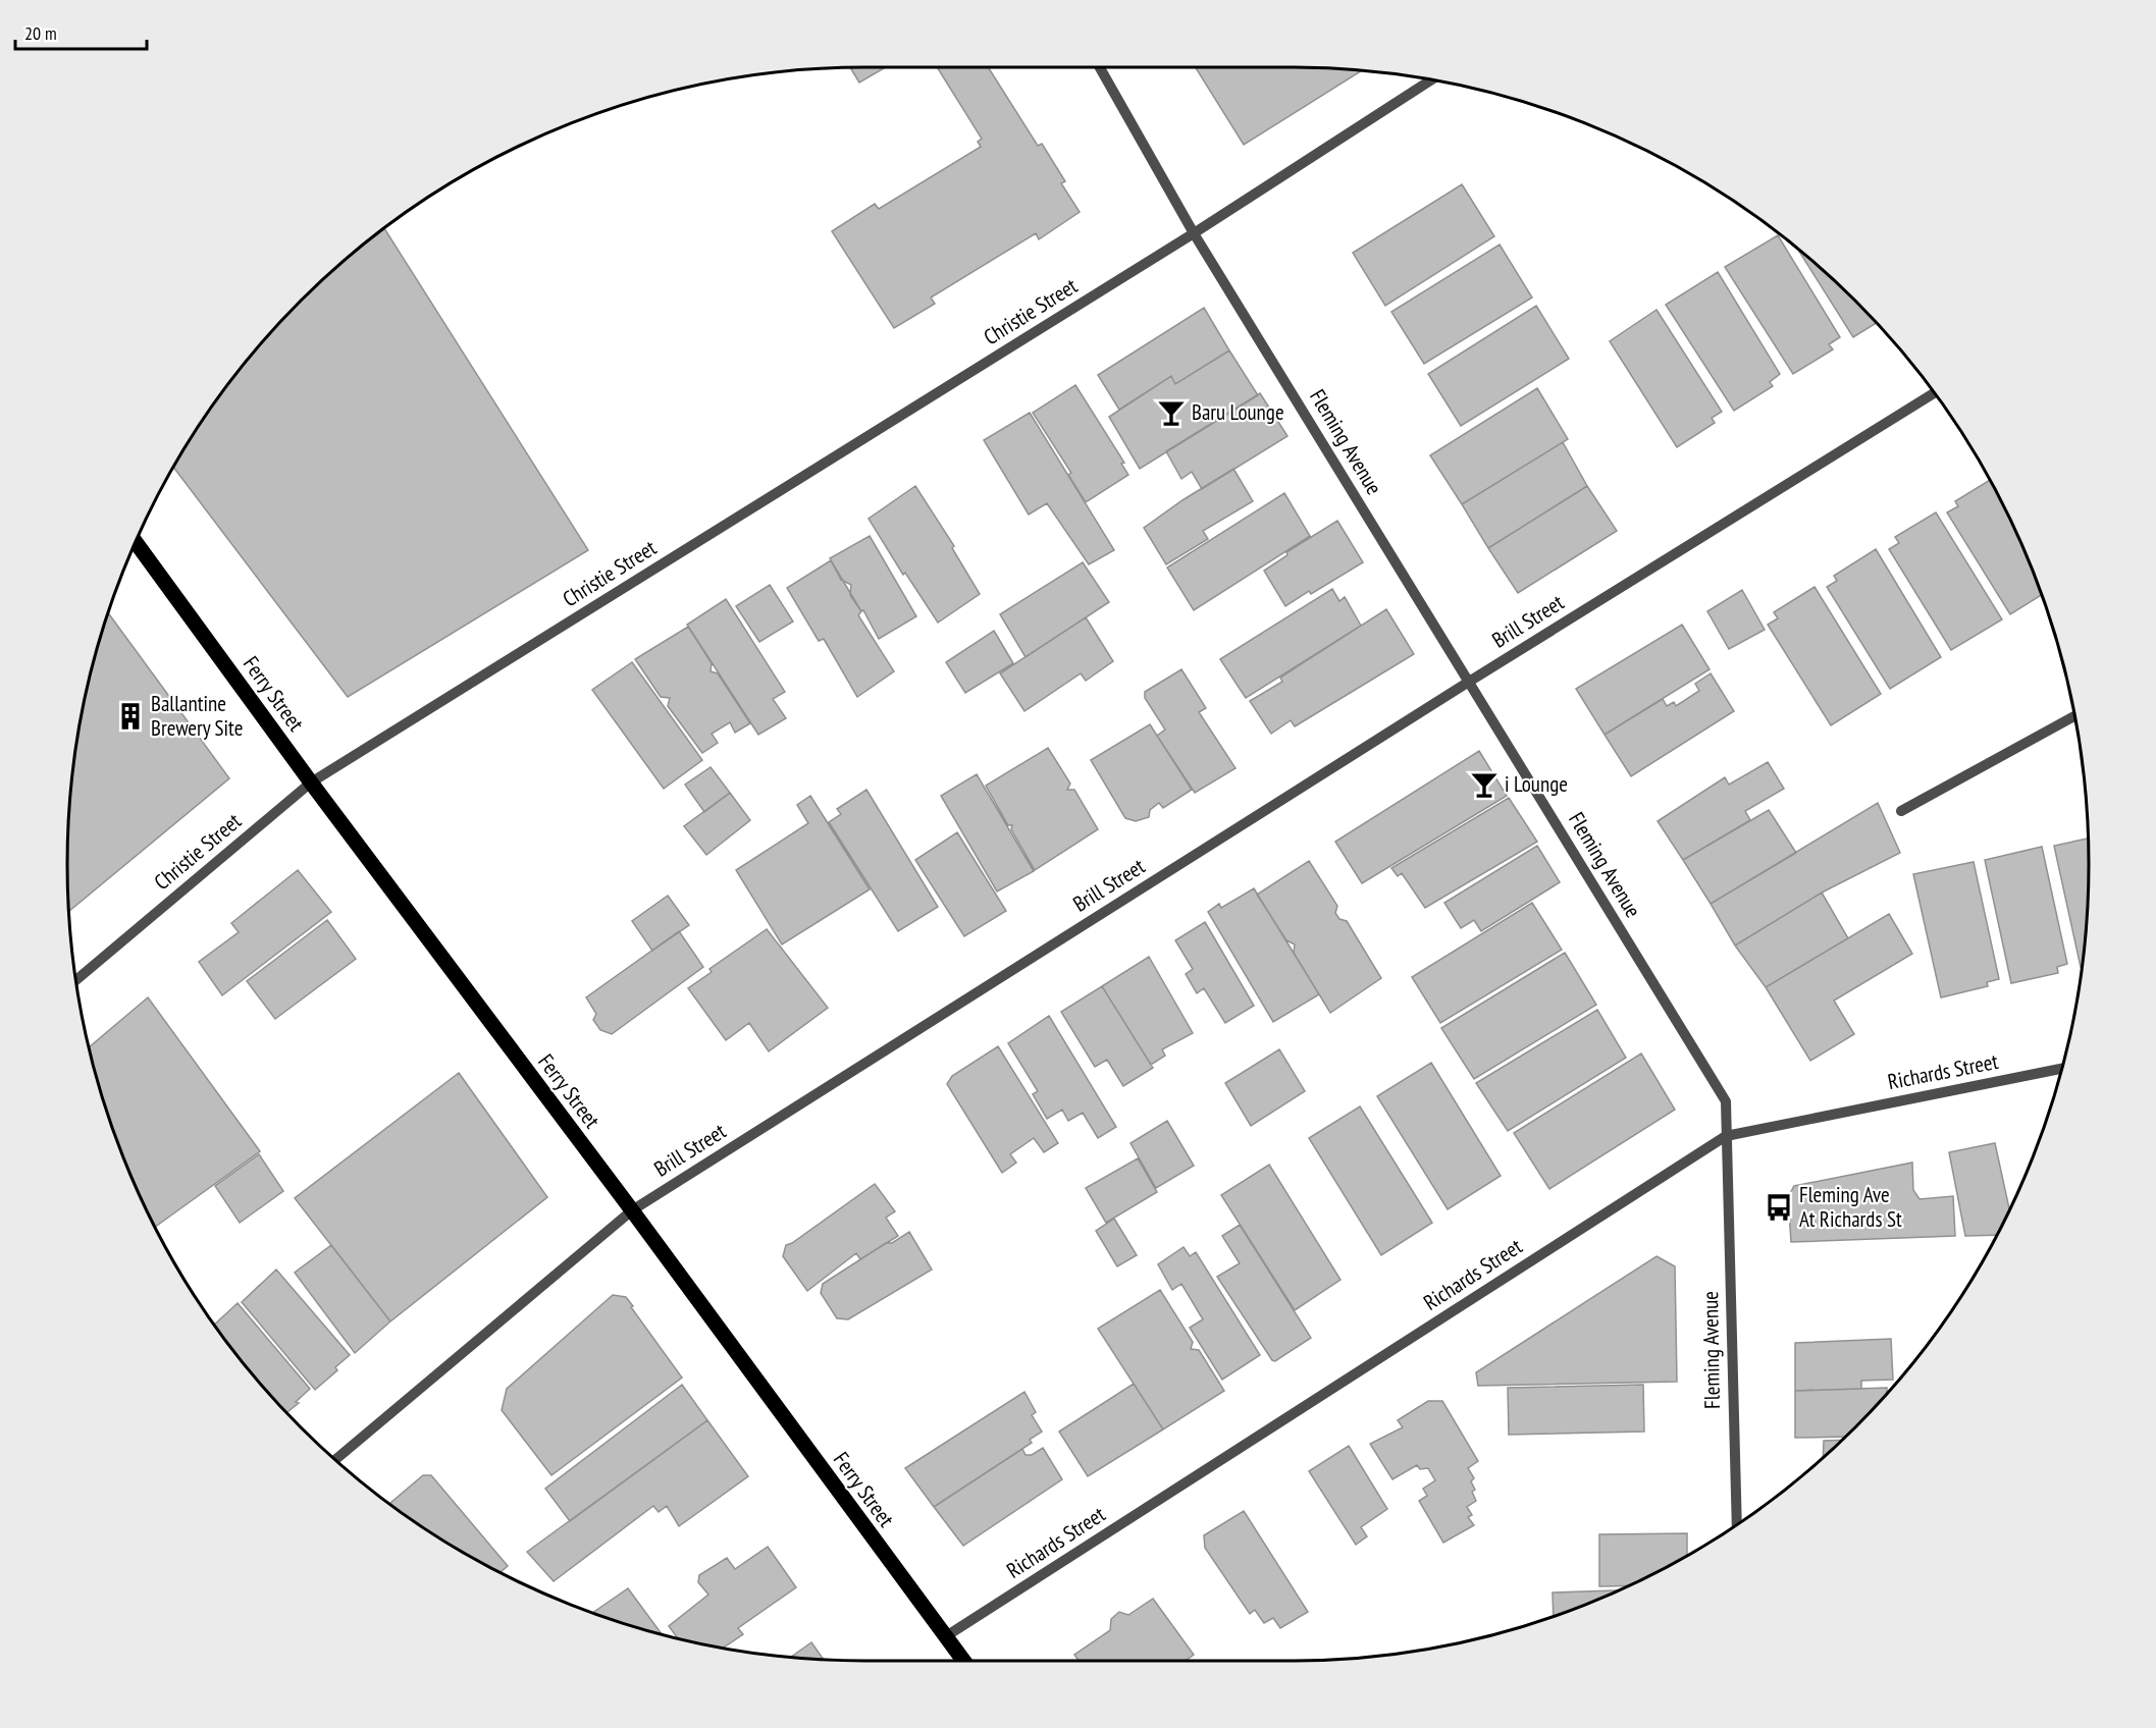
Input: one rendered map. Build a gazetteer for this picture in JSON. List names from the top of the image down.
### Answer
{
  "streets": {
    "main road": ["Ferry Street"],
    "street": [
      "Christie Street",
      "Fleming Avenue",
      "Brill Street",
      "Richards Street"
    ]
  },
  "crossings": [
    ["Christie Street", "Fleming Avenue"],
    ["Christie Street", "Ferry Street"],
    ["Fleming Avenue", "Brill Street"],
    ["Fleming Avenue", "Richards Street"],
    ["Brill Street", "Ferry Street"],
    ["Ferry Street", "Richards Street"]
  ],
  "places": {
    "bar": ["Baru Lounge", "i Lounge"],
    "building": ["Ballantine Brewery Site"],
    "bus stop": ["Fleming Ave At Richards St"]
  },
  "scale_bar": "20 m"
}
